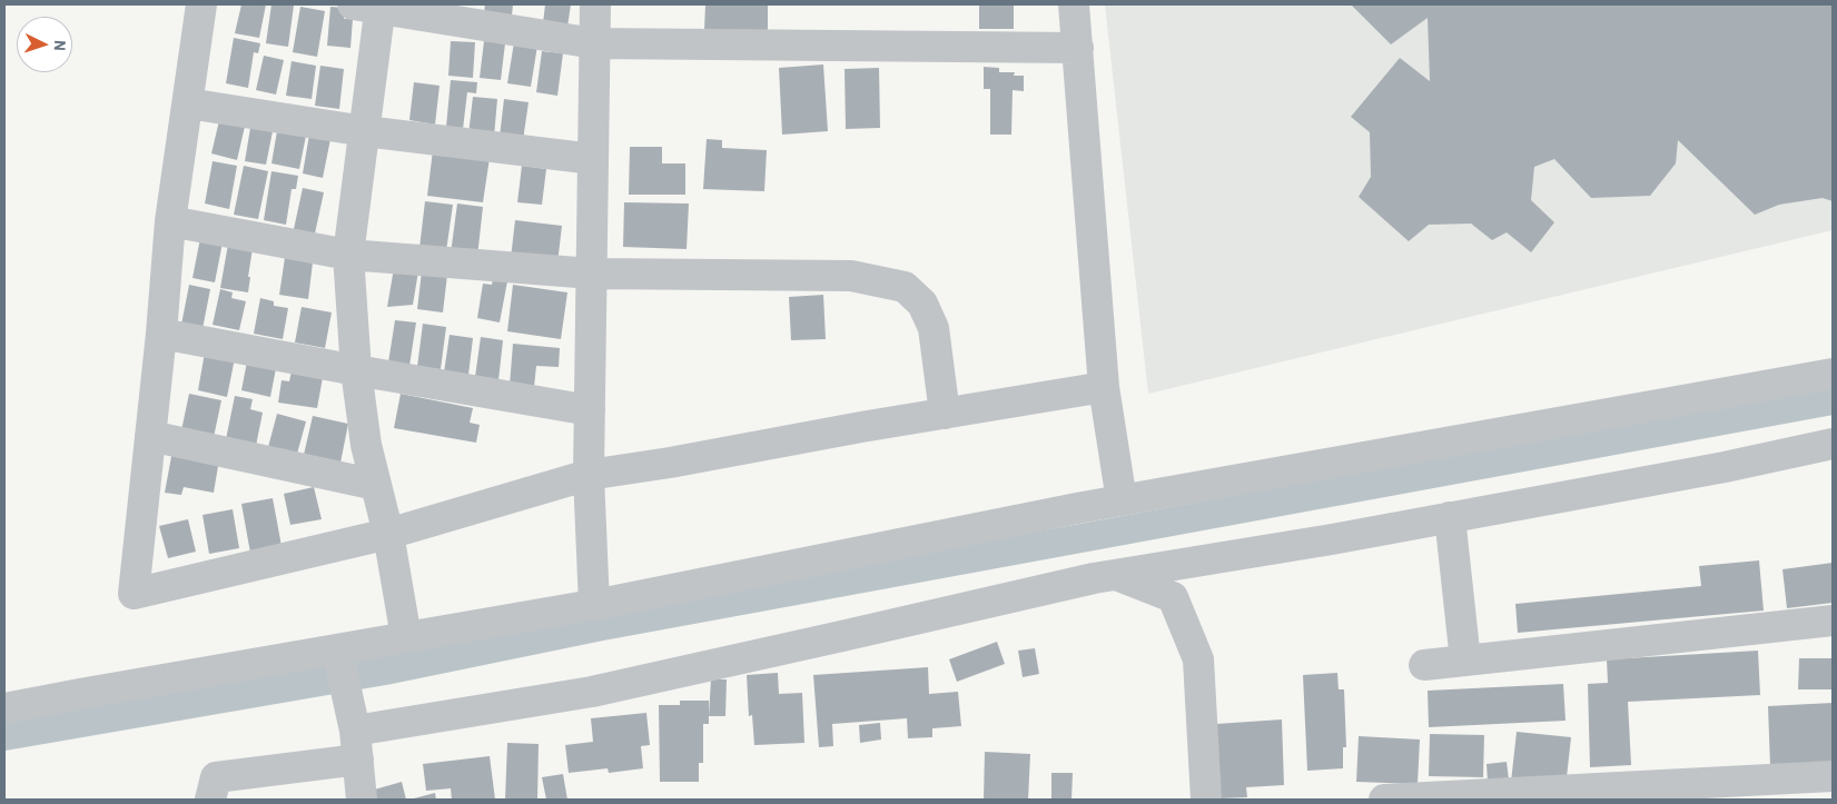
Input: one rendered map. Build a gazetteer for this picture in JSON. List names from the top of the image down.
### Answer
{
  "north": "right"
}
